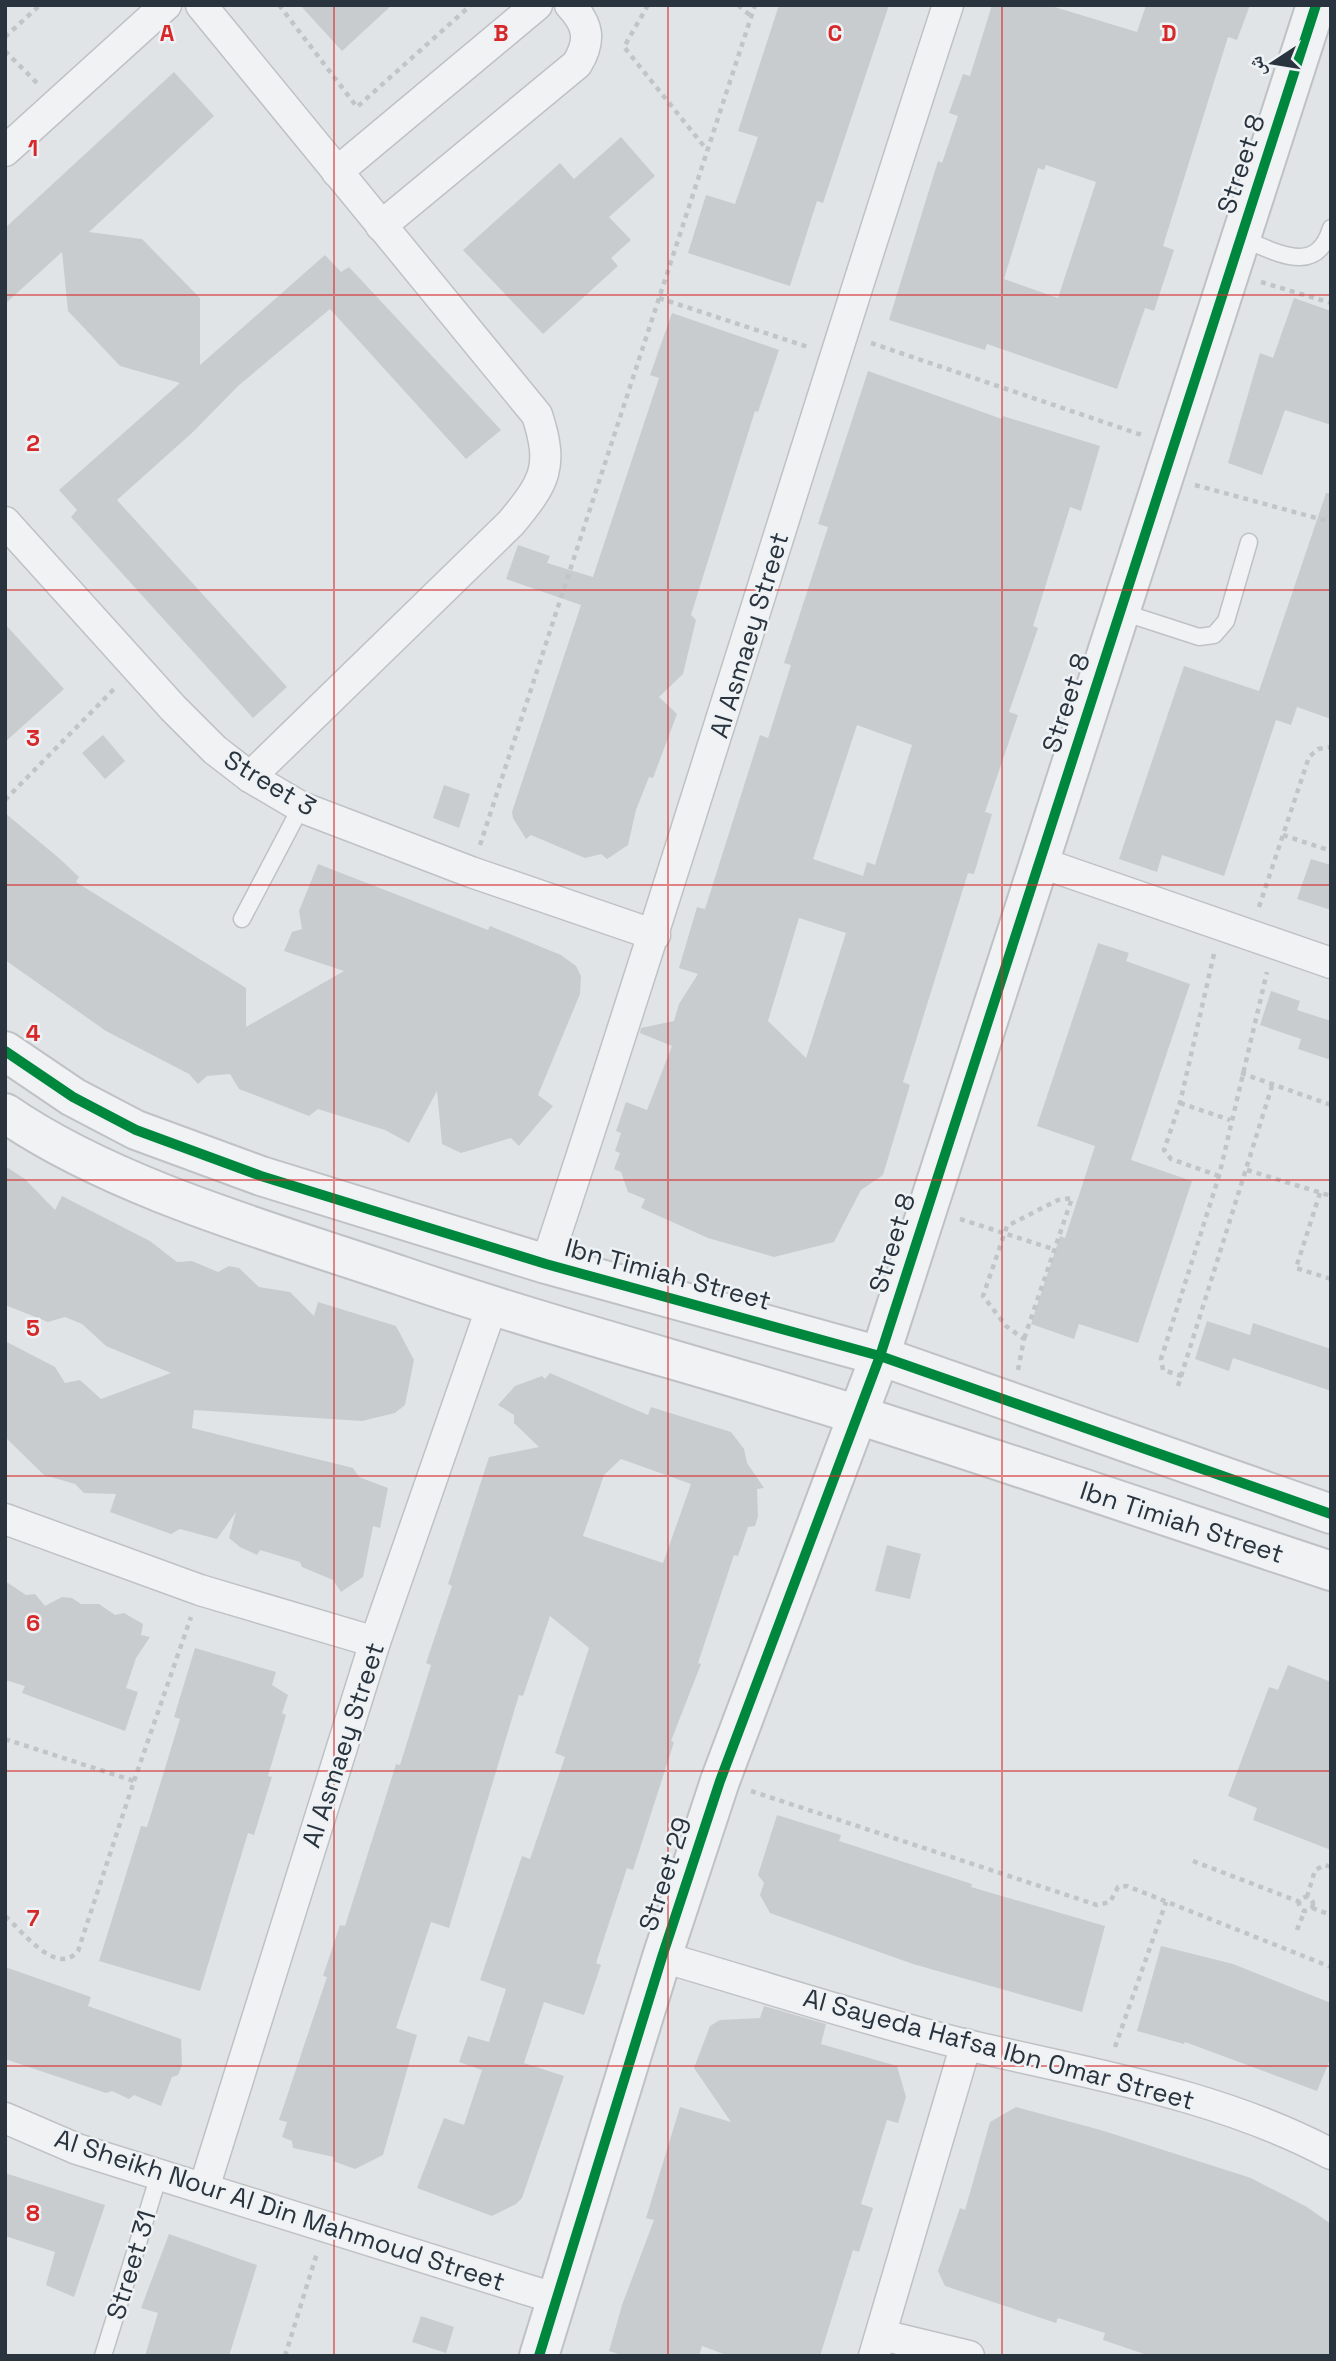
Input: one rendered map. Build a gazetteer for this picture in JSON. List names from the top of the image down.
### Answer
{
  "streets": {
    "street": [
      "Street 8",
      "Al Asmaey Street",
      "Street 3",
      "Ibn Timiah Street",
      "Street 29",
      "Al Sayeda Hafsa Ibn Omar Street",
      "Al Sheikh Nour Al Din Mahmoud Street"
    ],
    "lane": ["Street 31"]
  },
  "crossings": [
    ["Street 8", "Ibn Timiah Street"],
    ["Street 8", "Street 29"],
    ["Al Asmaey Street", "Street 3"],
    ["Al Asmaey Street", "Ibn Timiah Street"],
    ["Al Asmaey Street", "Al Sheikh Nour Al Din Mahmoud Street"],
    ["Ibn Timiah Street", "Street 29"],
    ["Street 29", "Al Sayeda Hafsa Ibn Omar Street"],
    ["Street 29", "Al Sheikh Nour Al Din Mahmoud Street"],
    ["Al Sheikh Nour Al Din Mahmoud Street", "Street 31"]
  ],
  "north": "left",
  "grid": {
    "columns": [
      "A",
      "B",
      "C",
      "D"
    ],
    "rows": [
      "1",
      "2",
      "3",
      "4",
      "5",
      "6",
      "7",
      "8"
    ]
  }
}
